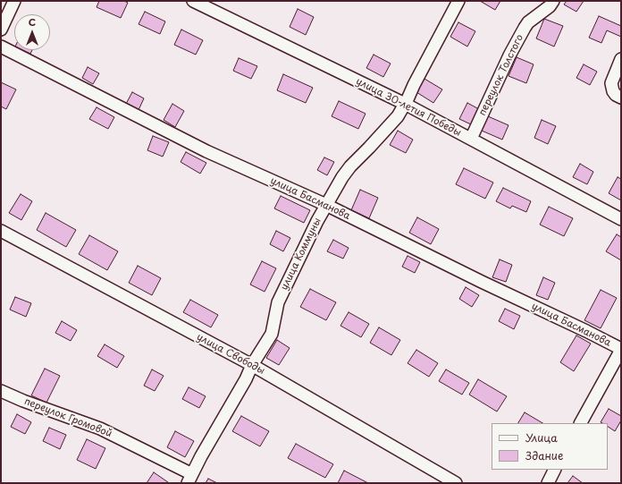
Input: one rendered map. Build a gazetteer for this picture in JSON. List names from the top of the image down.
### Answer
{
  "streets": {
    "street": [
      "переулок Толстого",
      "улица 30-летия Победы",
      "улица Басманова",
      "улица Коммуны",
      "улица Свободы",
      "переулок Громовой"
    ]
  },
  "crossings": [
    ["переулок Толстого", "улица 30-летия Победы"],
    ["улица 30-летия Победы", "улица Коммуны"],
    ["улица Басманова", "улица Коммуны"],
    ["улица Коммуны", "улица Свободы"],
    ["улица Коммуны", "переулок Громовой"]
  ],
  "legend": ["Улица", "Здание"],
  "north": "top"
}
